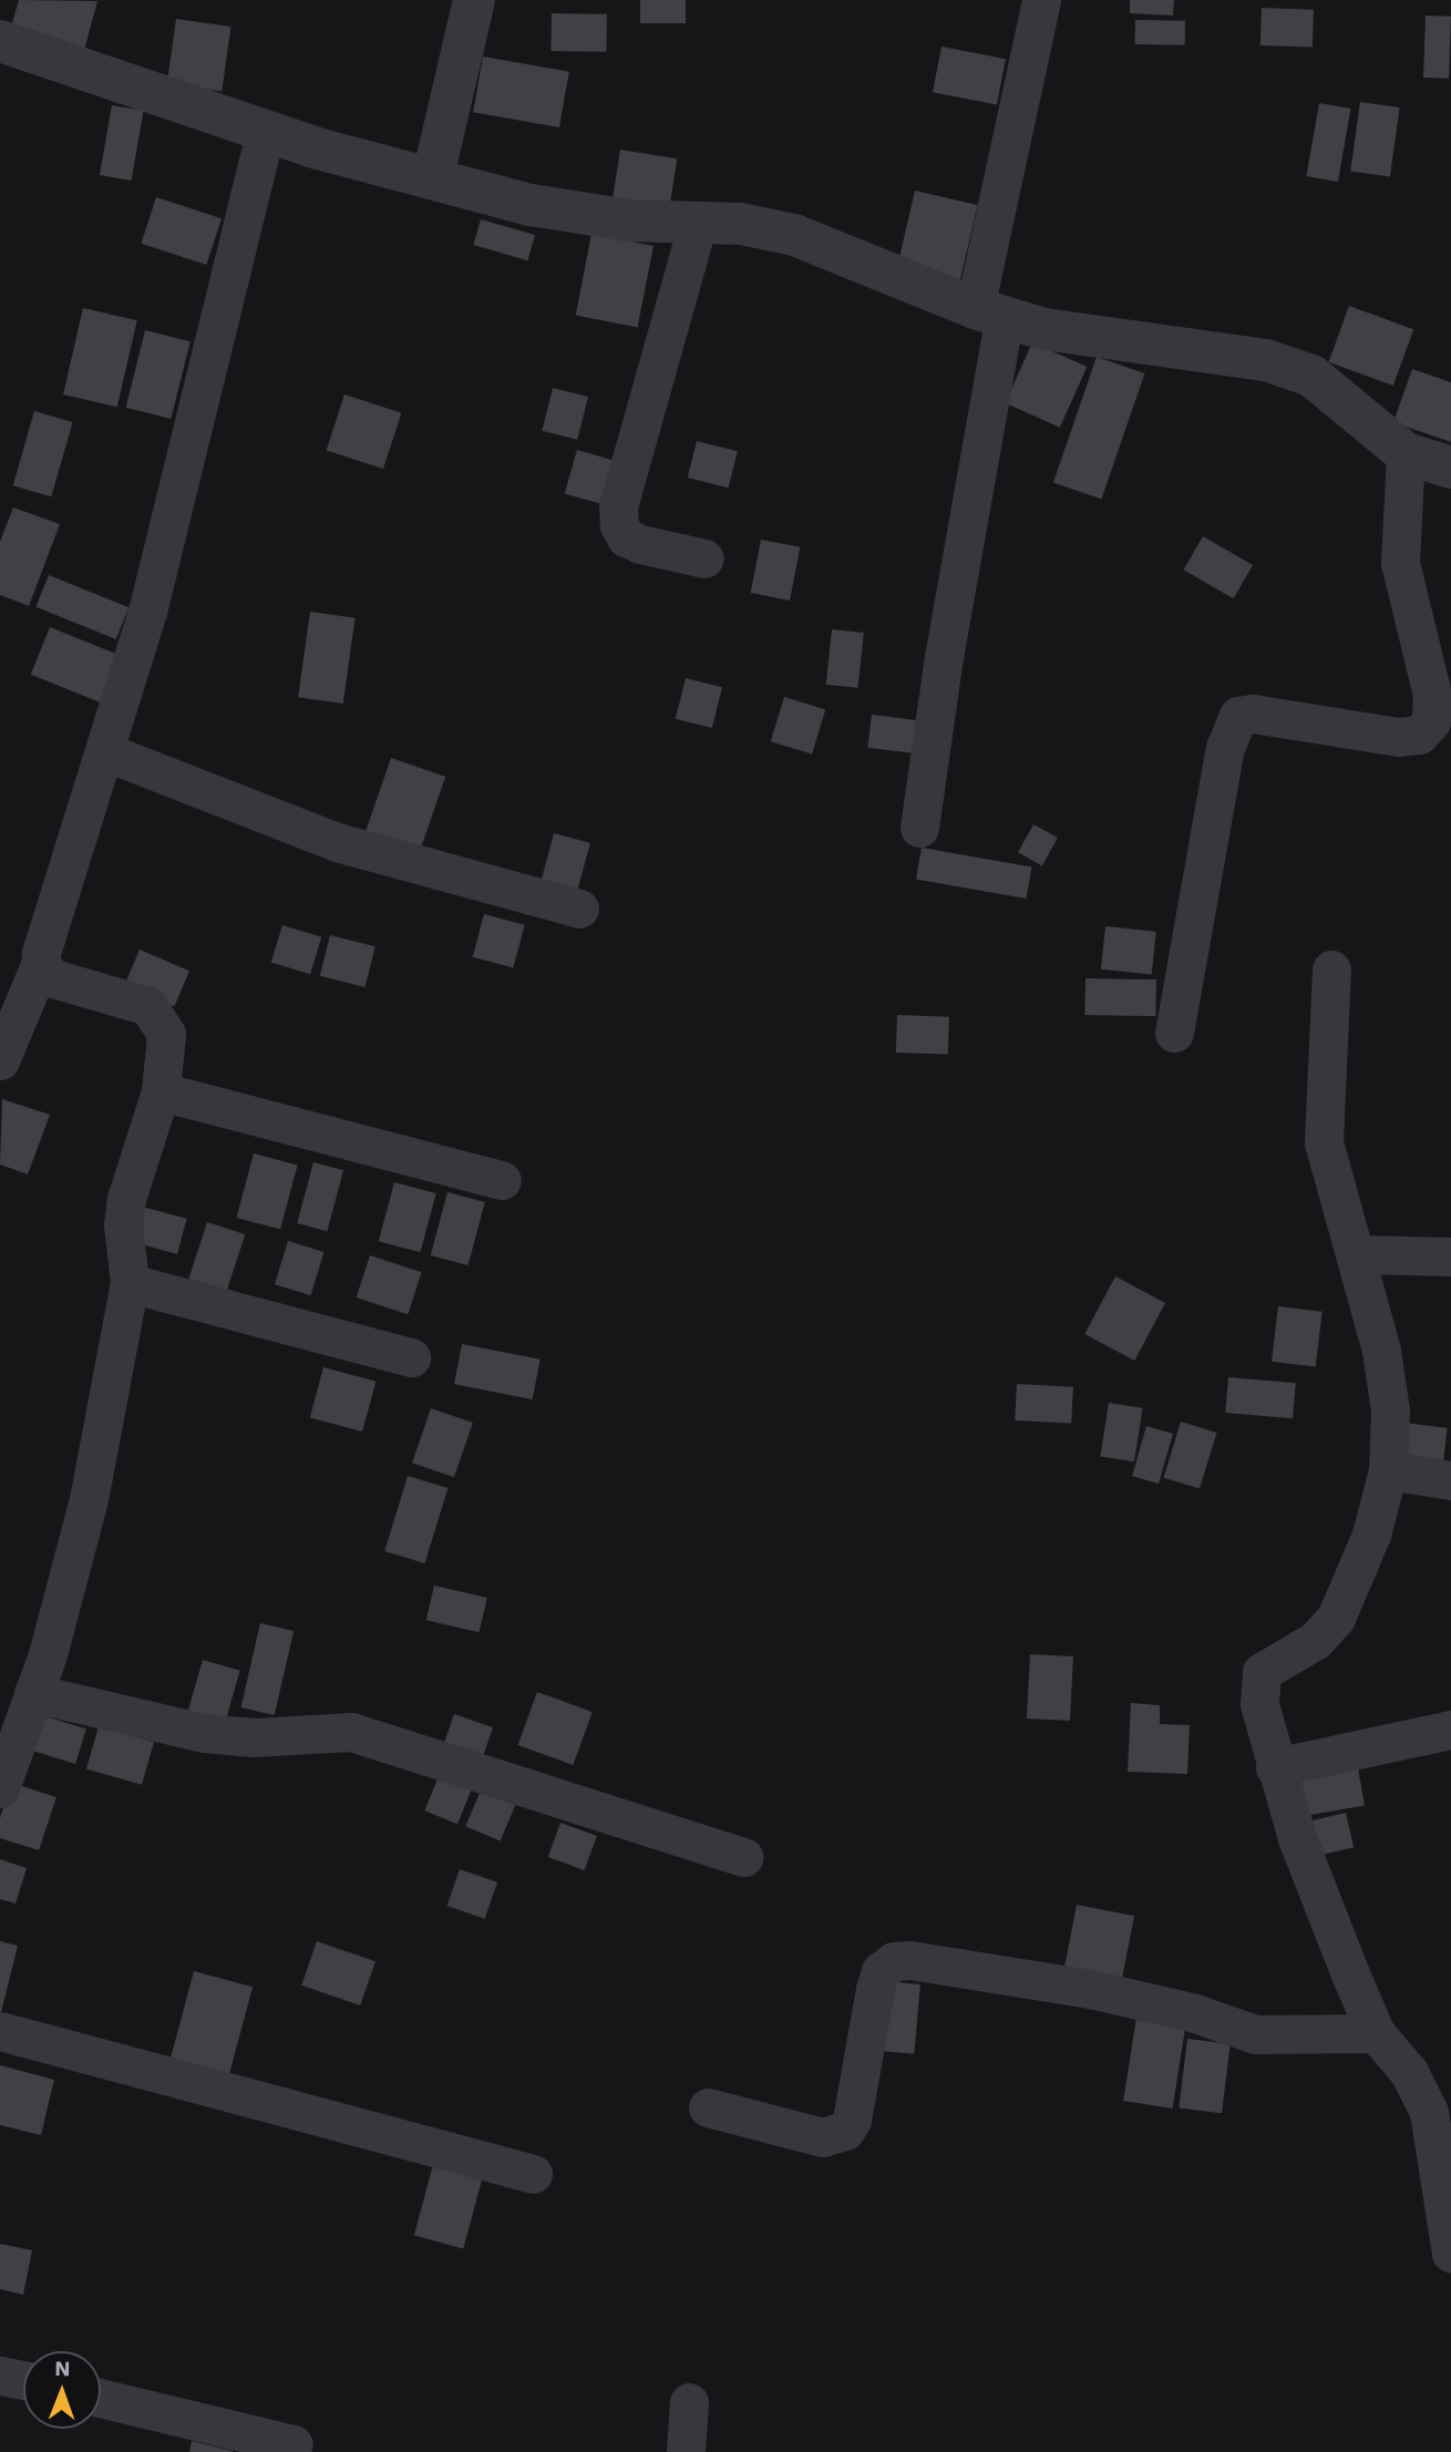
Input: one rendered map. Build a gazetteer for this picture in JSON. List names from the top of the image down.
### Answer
{
  "north": "top"
}
